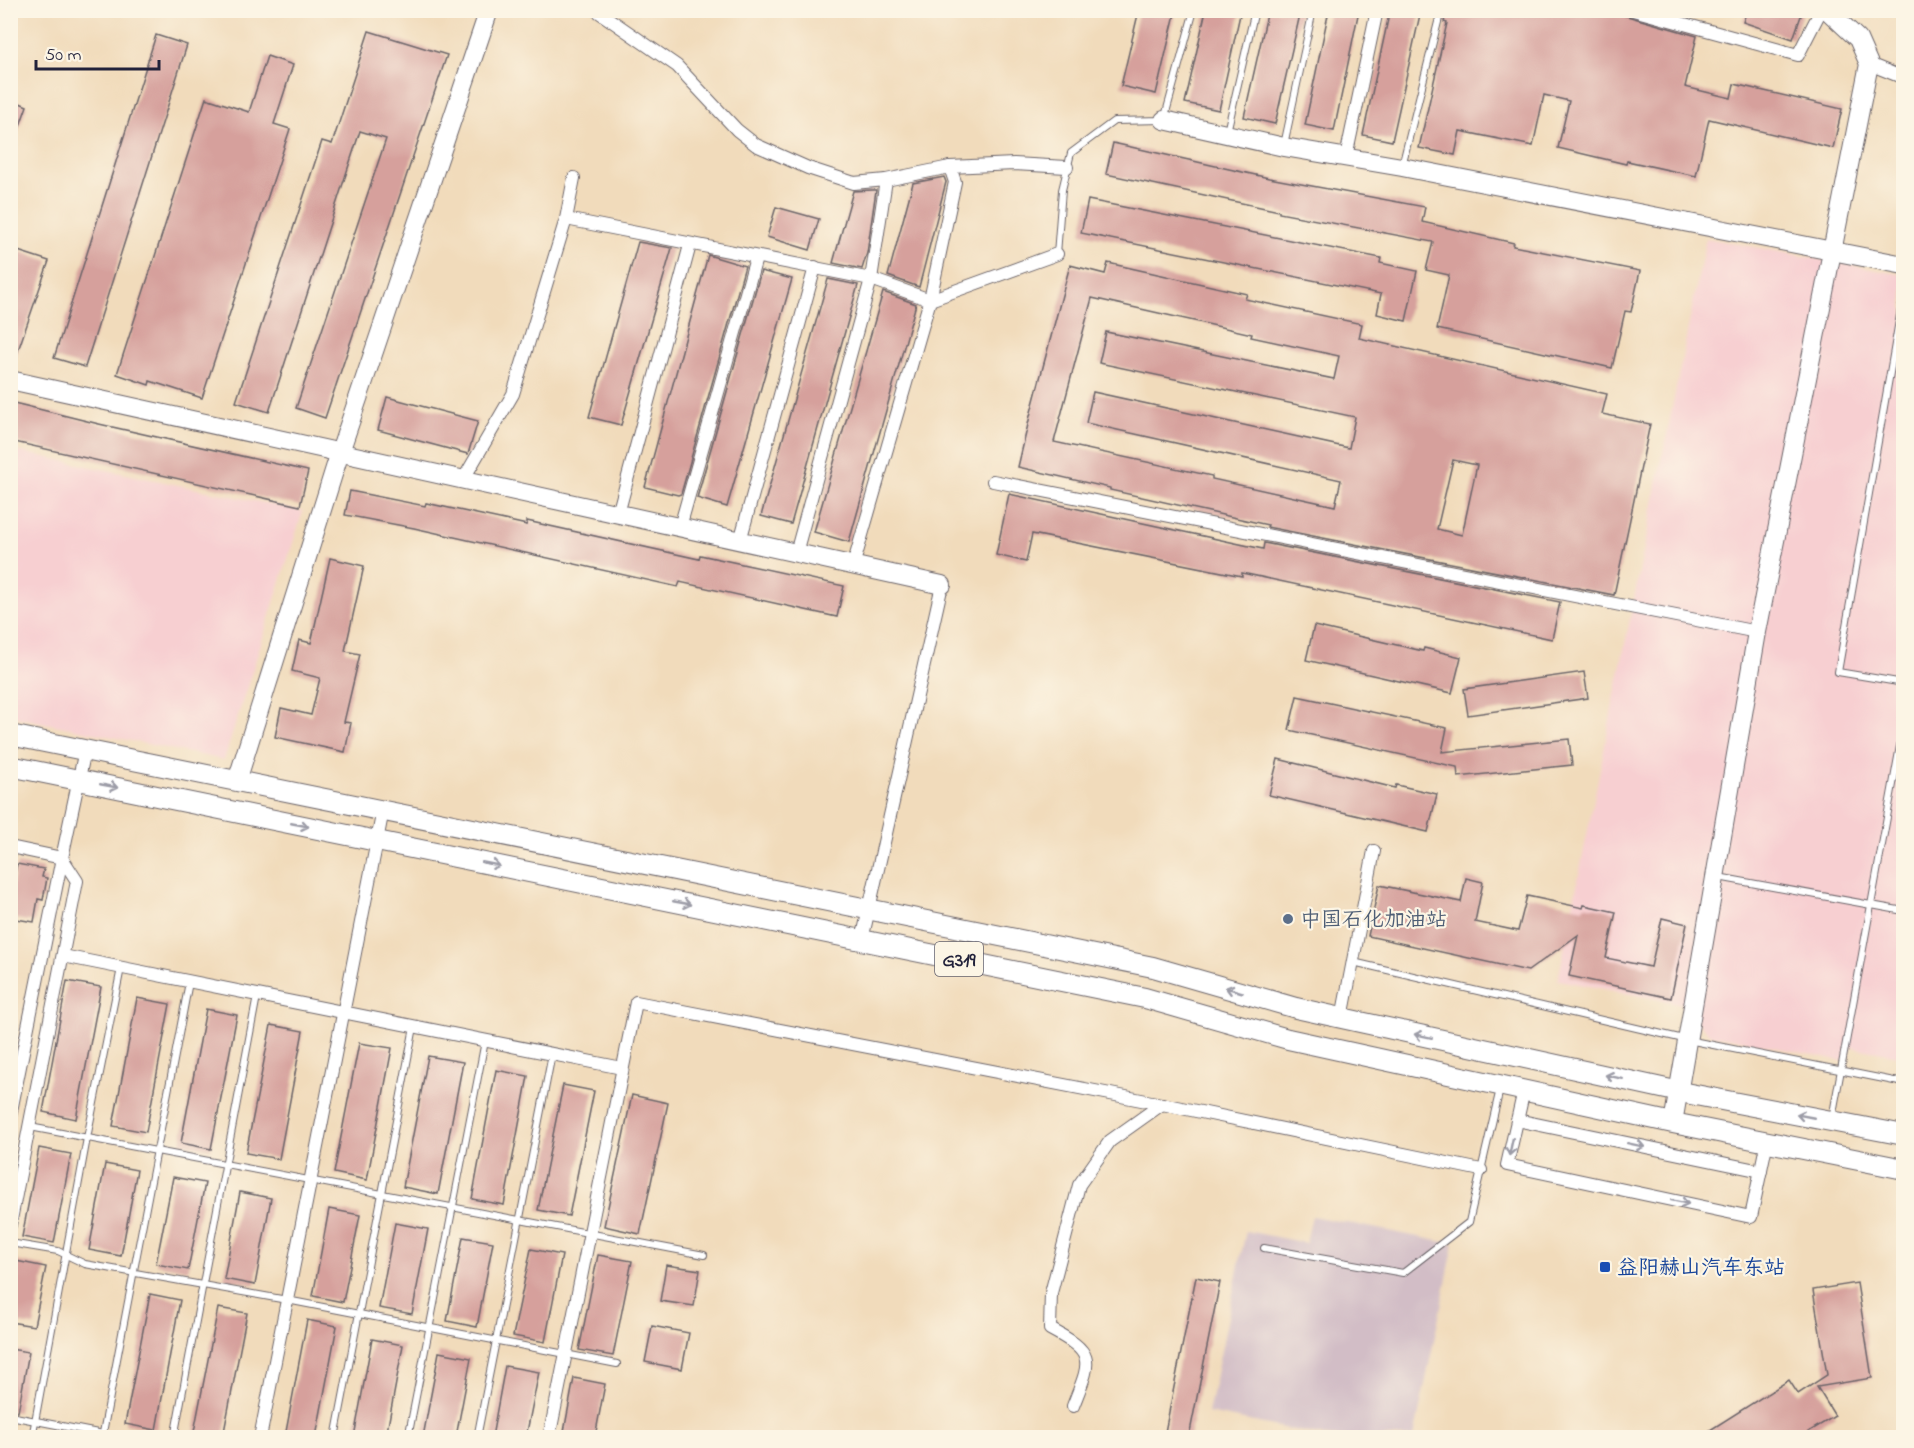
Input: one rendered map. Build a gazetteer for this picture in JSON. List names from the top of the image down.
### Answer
{
  "streets": {
    "main road": ["G319"]
  },
  "places": {
    "other": ["中国石化加油站"],
    "transit": ["益阳赫山汽车东站"]
  },
  "scale_bar": "50 m"
}
